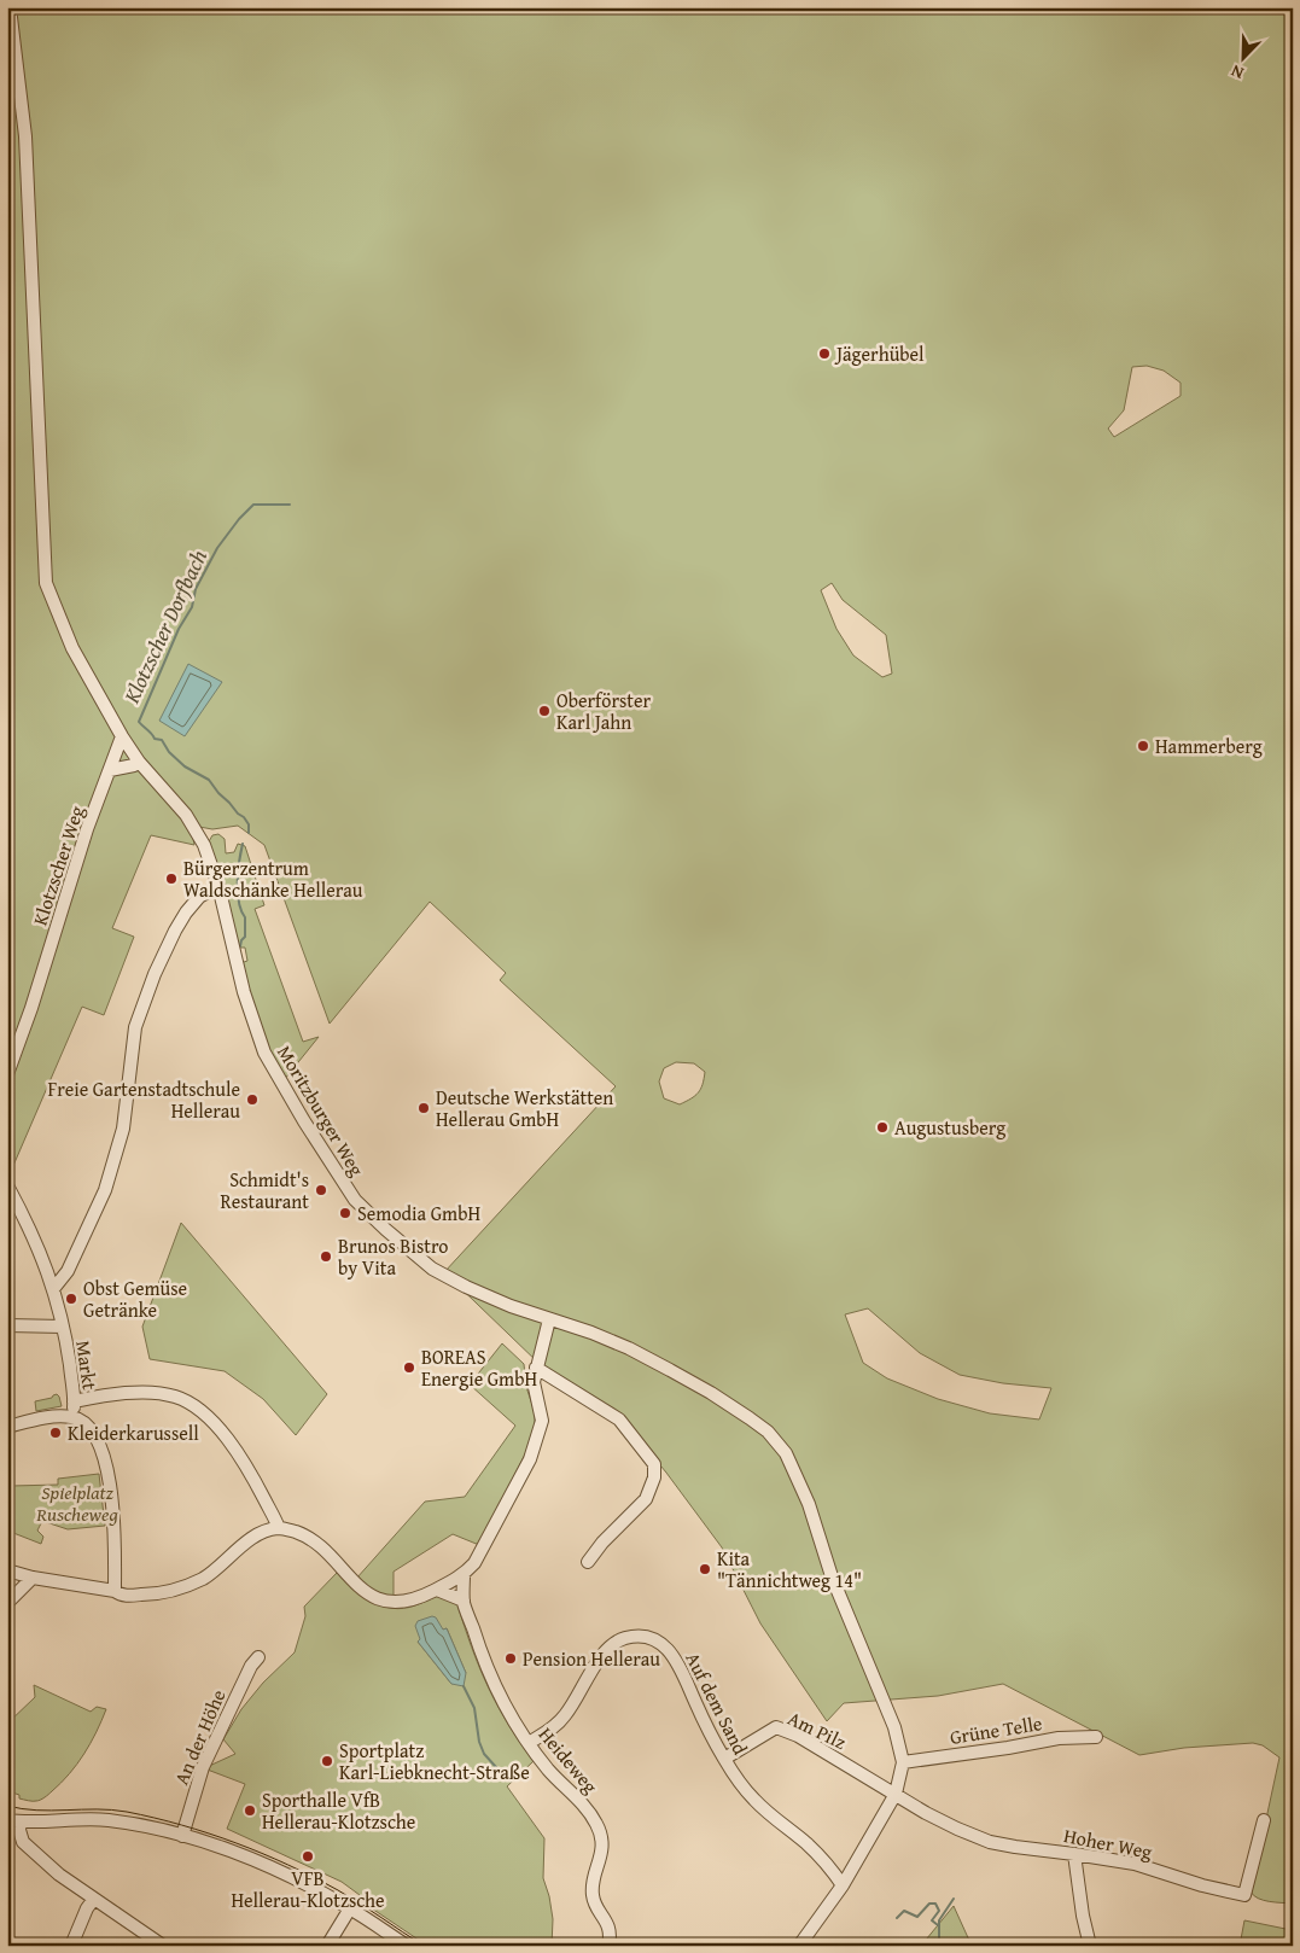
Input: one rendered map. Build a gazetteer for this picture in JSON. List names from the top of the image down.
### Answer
{
  "streets": {
    "street": [
      "Klotzscher Weg",
      "Moritzburger Weg",
      "Markt",
      "Auf dem Sand",
      "Am Pilz",
      "Grüne Telle",
      "An der Höhe",
      "Heideweg",
      "Hoher Weg"
    ]
  },
  "crossings": [
    ["Klotzscher Weg", "Moritzburger Weg"],
    ["Moritzburger Weg", "Auf dem Sand"],
    ["Moritzburger Weg", "Am Pilz"],
    ["Moritzburger Weg", "Grüne Telle"],
    ["Moritzburger Weg", "Hoher Weg"],
    ["Auf dem Sand", "Am Pilz"],
    ["Auf dem Sand", "Heideweg"],
    ["Am Pilz", "Hoher Weg"]
  ],
  "water": ["Klotzscher Dorfbach"],
  "parks": ["Spielplatz Ruscheweg"],
  "places": [
    "Jägerhübel",
    "Oberförster Karl Jahn",
    "Hammerberg",
    "Bürgerzentrum Waldschänke Hellerau",
    "Freie Gartenstadtschule Hellerau",
    "Deutsche Werkstätten Hellerau GmbH",
    "Augustusberg",
    "Schmidt's Restaurant",
    "Semodia GmbH",
    "Brunos Bistro by Vita",
    "Obst Gemüse Getränke",
    "BOREAS Energie GmbH",
    "Kleiderkarussell",
    "Kita \"Tännichtweg 14\"",
    "Pension Hellerau",
    "Sportplatz Karl-Liebknecht-Straße",
    "Sporthalle VfB Hellerau-Klotzsche",
    "VFB Hellerau-Klotzsche"
  ],
  "north": "bottom left"
}
